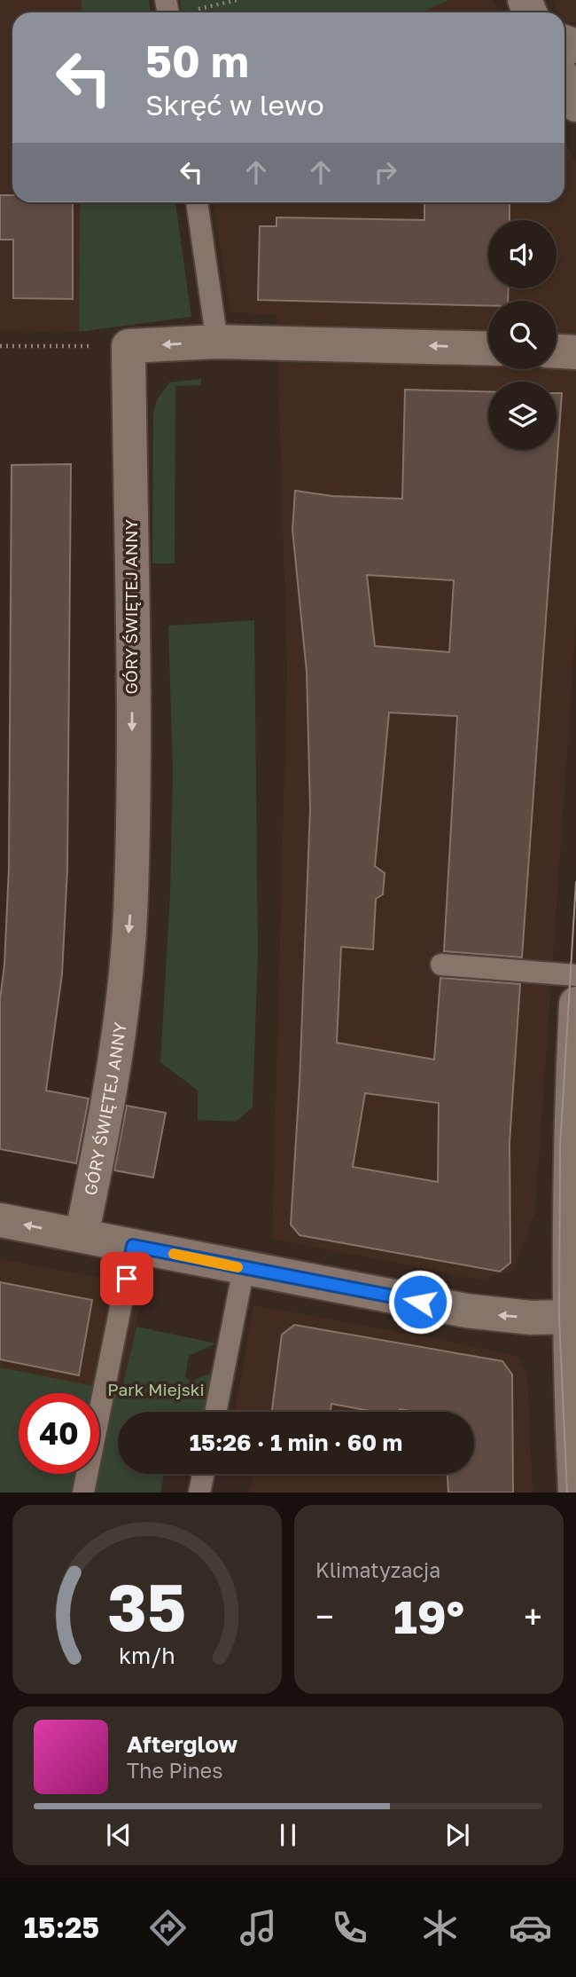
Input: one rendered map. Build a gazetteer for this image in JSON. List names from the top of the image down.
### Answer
{
  "streets": {
    "street": ["GÓRY ŚWIĘTEJ ANNY"]
  },
  "parks": ["Park Miejski"],
  "page": {
    "turn": ["50 m", "Skręć w lewo"],
    "limit": "40",
    "trip": "15:26 · 1 min · 60 m",
    "tile": "Klimatyzacja",
    "heat": ["−", "19°", "+"],
    "song": ["Afterglow", "The Pines"],
    "tabs": "15:25",
    "gauge": ["35", "km/h"]
  }
}
